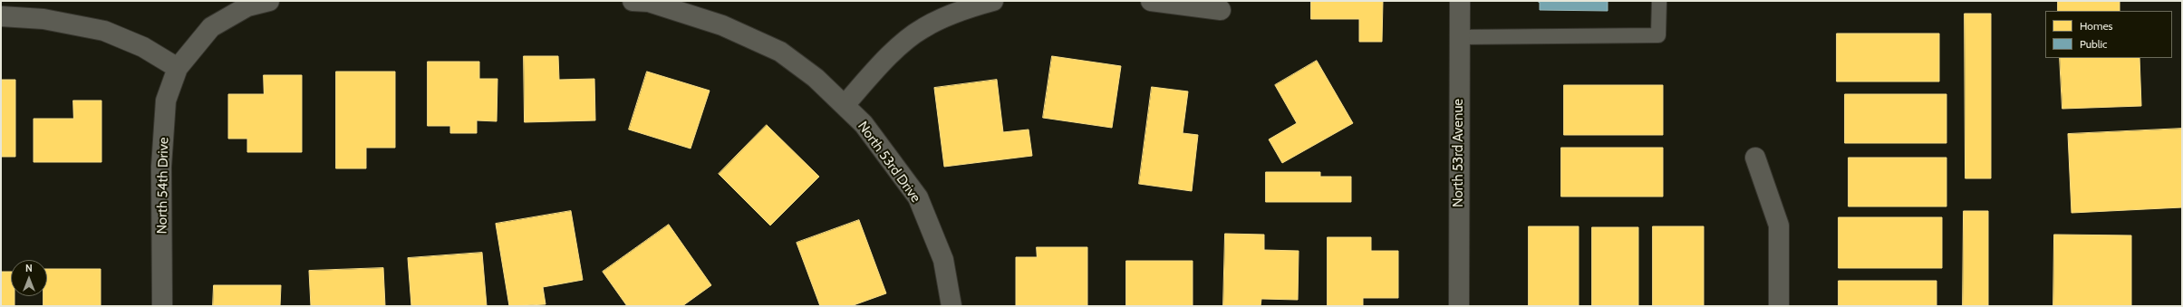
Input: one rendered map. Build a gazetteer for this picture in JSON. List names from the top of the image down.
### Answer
{
  "streets": {
    "street": ["North 53rd Avenue", "North 53rd Drive", "North 54th Drive"]
  },
  "legend": ["Homes", "Public"],
  "north": "top"
}
